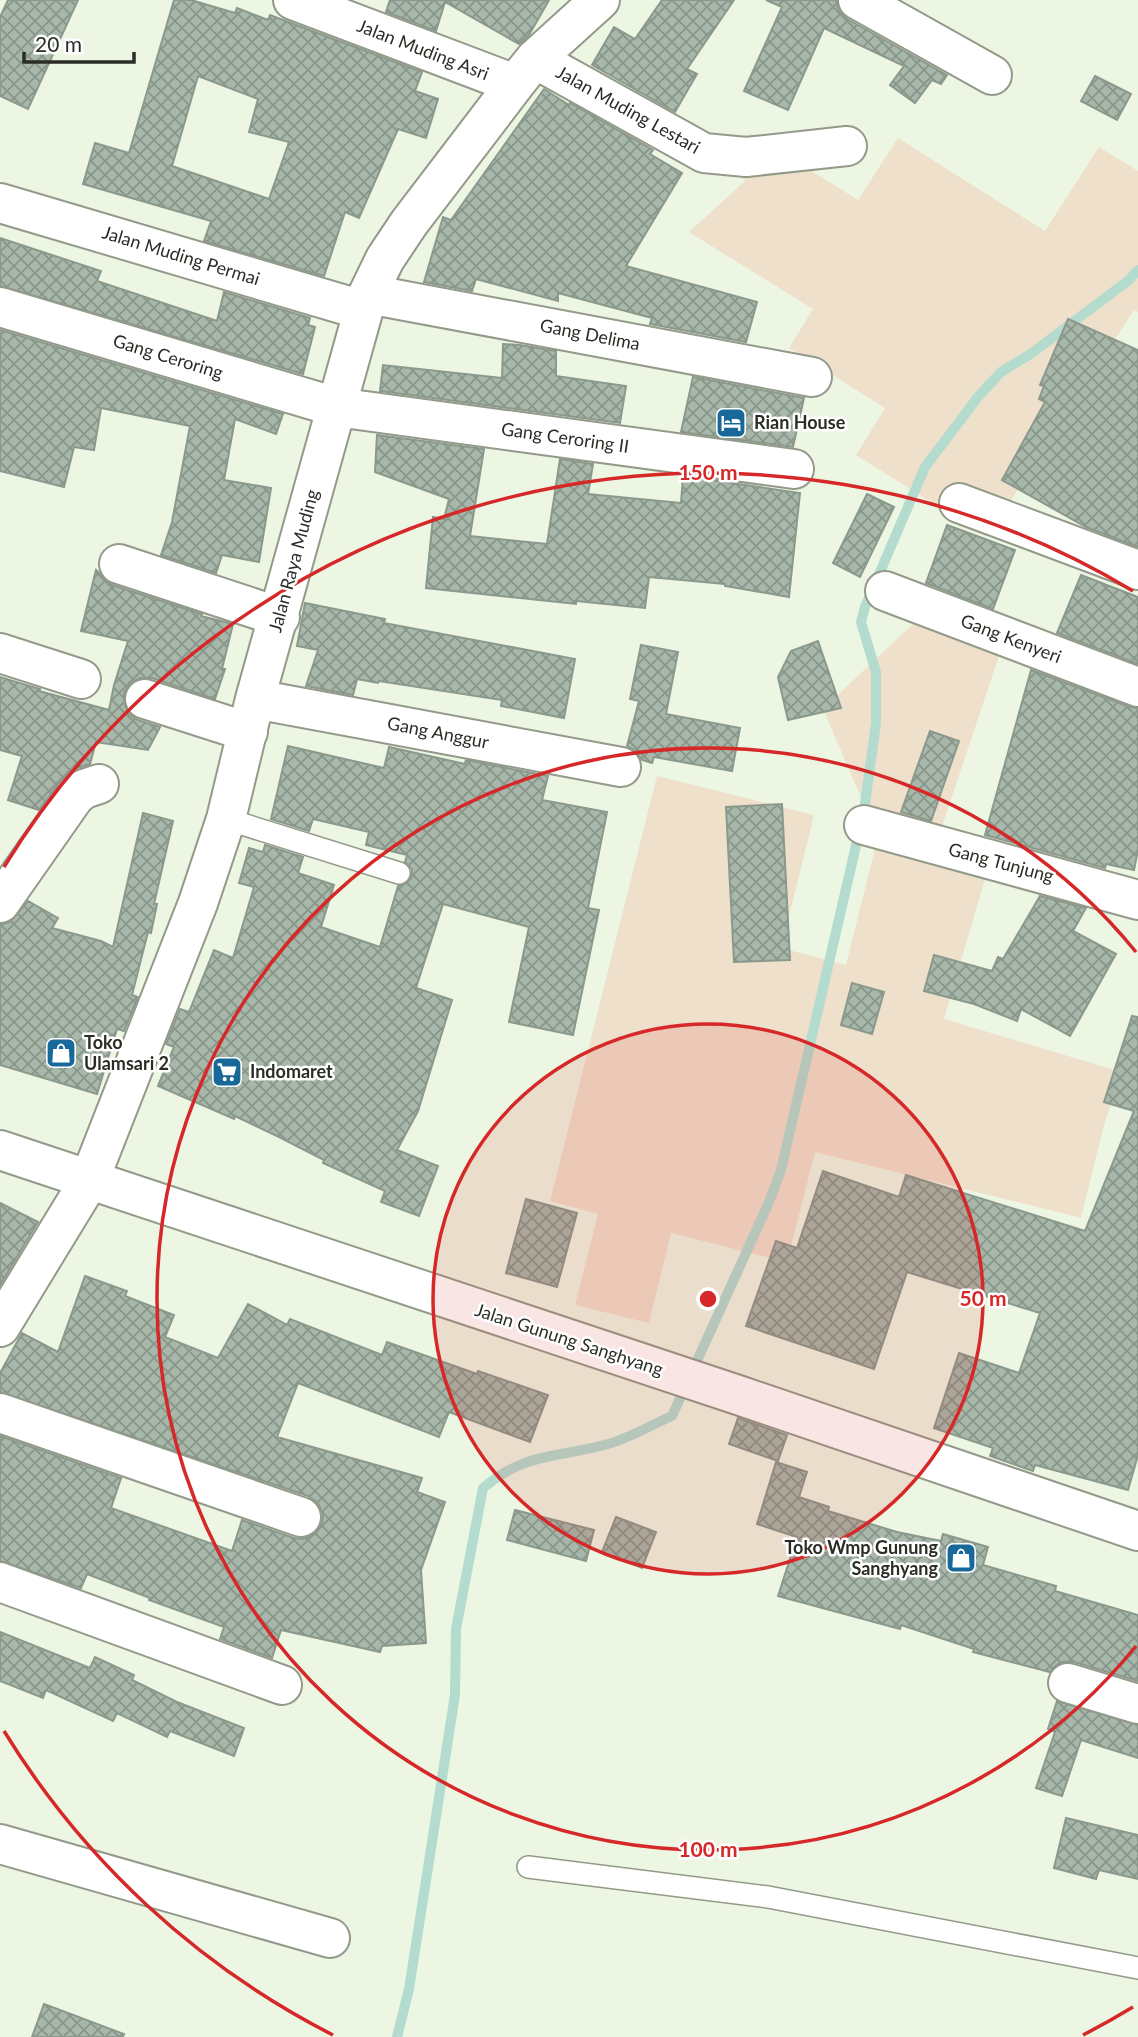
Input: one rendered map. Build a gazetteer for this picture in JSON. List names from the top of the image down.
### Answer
{
  "streets": {
    "street": [
      "Jalan Muding Asri",
      "Jalan Muding Lestari",
      "Jalan Muding Permai",
      "Gang Delima",
      "Gang Ceroring",
      "Gang Ceroring II",
      "Jalan Raya Muding",
      "Gang Kenyeri",
      "Gang Anggur",
      "Gang Tunjung",
      "Jalan Gunung Sanghyang"
    ]
  },
  "crossings": [
    ["Jalan Muding Asri", "Jalan Muding Lestari"],
    ["Jalan Muding Asri", "Jalan Raya Muding"],
    ["Jalan Muding Lestari", "Jalan Raya Muding"],
    ["Jalan Muding Permai", "Gang Delima"],
    ["Jalan Muding Permai", "Jalan Raya Muding"],
    ["Gang Delima", "Jalan Raya Muding"],
    ["Gang Ceroring", "Gang Ceroring II"],
    ["Gang Ceroring", "Jalan Raya Muding"],
    ["Gang Ceroring II", "Jalan Raya Muding"],
    ["Jalan Raya Muding", "Gang Anggur"],
    ["Jalan Raya Muding", "Jalan Gunung Sanghyang"]
  ],
  "places": {
    "hotel": ["Rian House"],
    "shop": ["Toko Ulamsari 2", "Toko Wmp Gunung Sanghyang"],
    "supermarket": ["Indomaret"]
  },
  "scale_bar": "20 m",
  "rings": ["150 m", "50 m", "100 m"]
}
